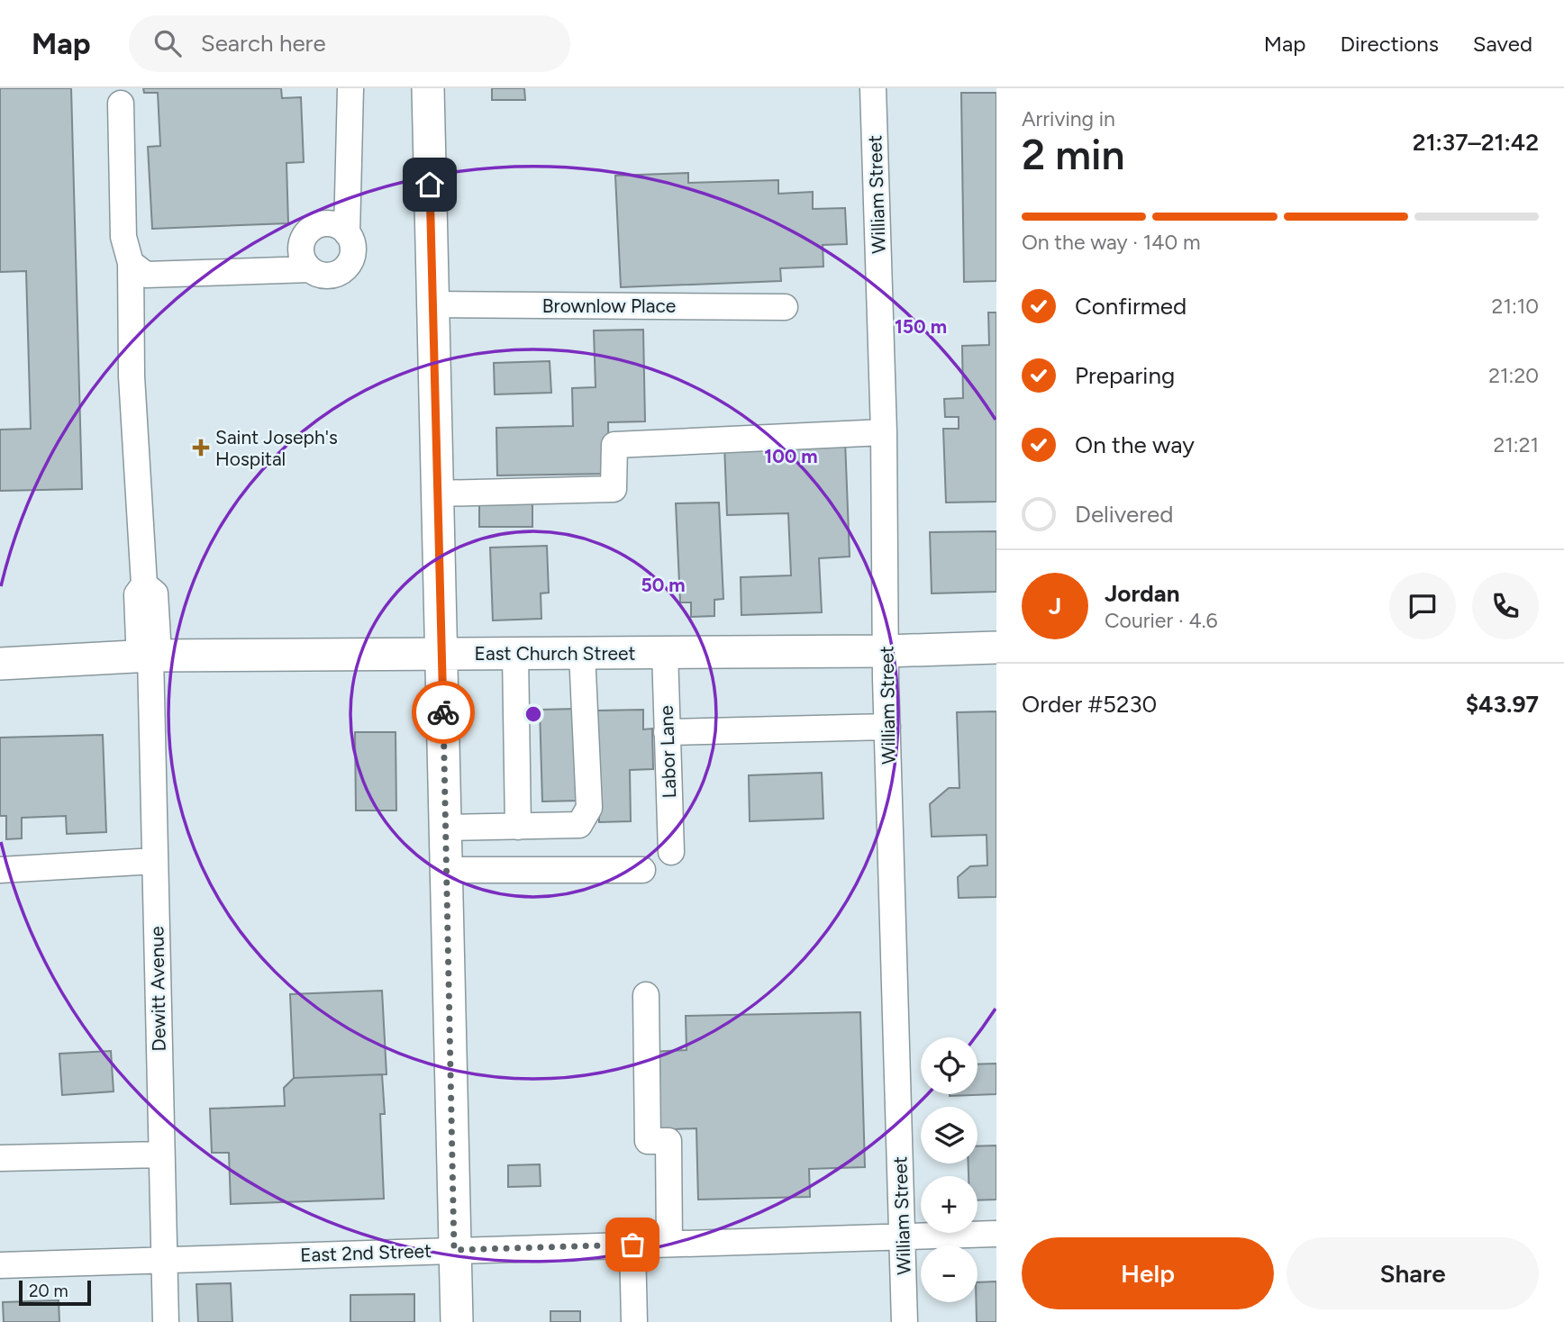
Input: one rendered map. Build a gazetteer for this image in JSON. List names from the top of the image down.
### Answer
{
  "streets": {
    "main road": ["East Church Street"],
    "street": [
      "William Street",
      "Brownlow Place",
      "Labor Lane",
      "Dewitt Avenue",
      "East 2nd Street"
    ]
  },
  "crossings": [
    ["William Street", "East Church Street"],
    ["William Street", "East 2nd Street"],
    ["East Church Street", "Labor Lane"],
    ["East Church Street", "Dewitt Avenue"],
    ["Dewitt Avenue", "East 2nd Street"]
  ],
  "places": {
    "health": ["Saint Joseph's Hospital"]
  },
  "scale_bar": "20 m",
  "page": {
    "header": "Map",
    "search": "Search here",
    "nav": ["Map", "Directions", "Saved"],
    "heading": ["2 min", "Arriving in", "21:37–21:42"],
    "panel": [
      "Jordan",
      "Courier · 4.6",
      "Order #5230",
      "$43.97"
    ],
    "bar": "On the way · 140 m",
    "list": [
      ["Confirmed", "21:10"],
      ["Preparing", "21:20"],
      ["On the way", "21:21"],
      "Delivered"
    ],
    "round": "J",
    "map_buttons": ["+", "−"],
    "buttons": ["Help", "Share"],
    "scale": "20 m"
  },
  "rings": ["150 m", "100 m", "50 m"]
}
